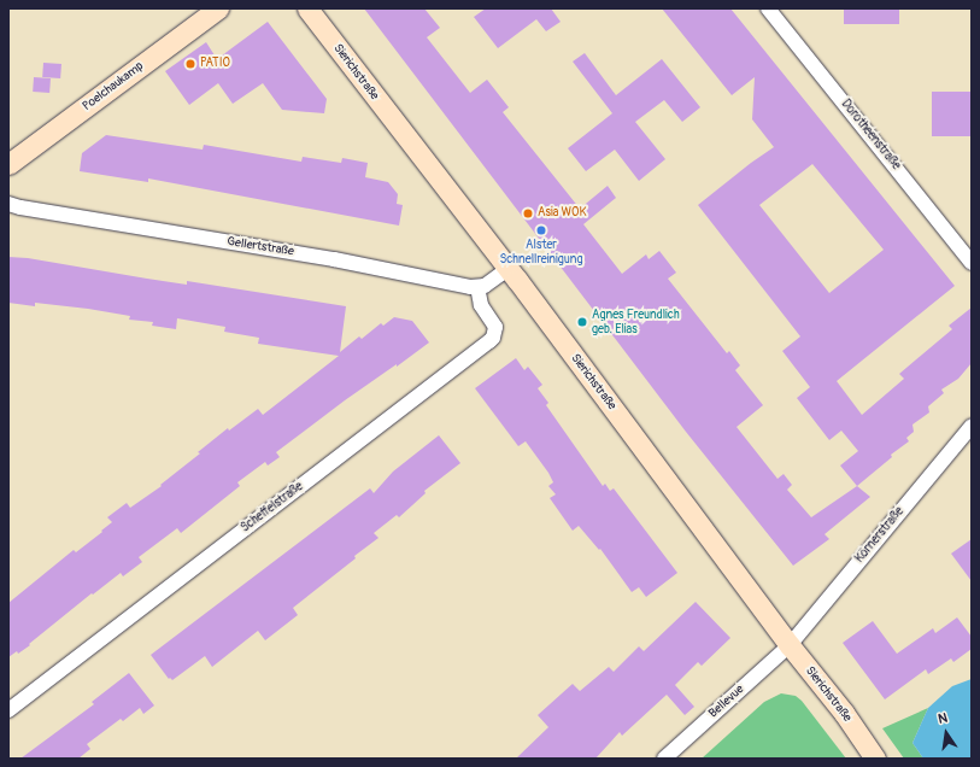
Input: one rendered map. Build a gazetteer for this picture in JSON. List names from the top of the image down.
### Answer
{
  "streets": {
    "main road": ["Sierichstraße", "Poelchaukamp"],
    "street": [
      "Dorotheenstraße",
      "Gellertstraße",
      "Scheffelstraße",
      "Körnerstraße",
      "Bellevue"
    ]
  },
  "crossings": [
    ["Sierichstraße", "Körnerstraße"],
    ["Sierichstraße", "Bellevue"],
    ["Gellertstraße", "Scheffelstraße"],
    ["Körnerstraße", "Bellevue"]
  ],
  "places": [
    "PATIO",
    "Asia WOK",
    "Alster Schnellreinigung",
    "Agnes Freundlich geb. Elias"
  ],
  "north": "top"
}
